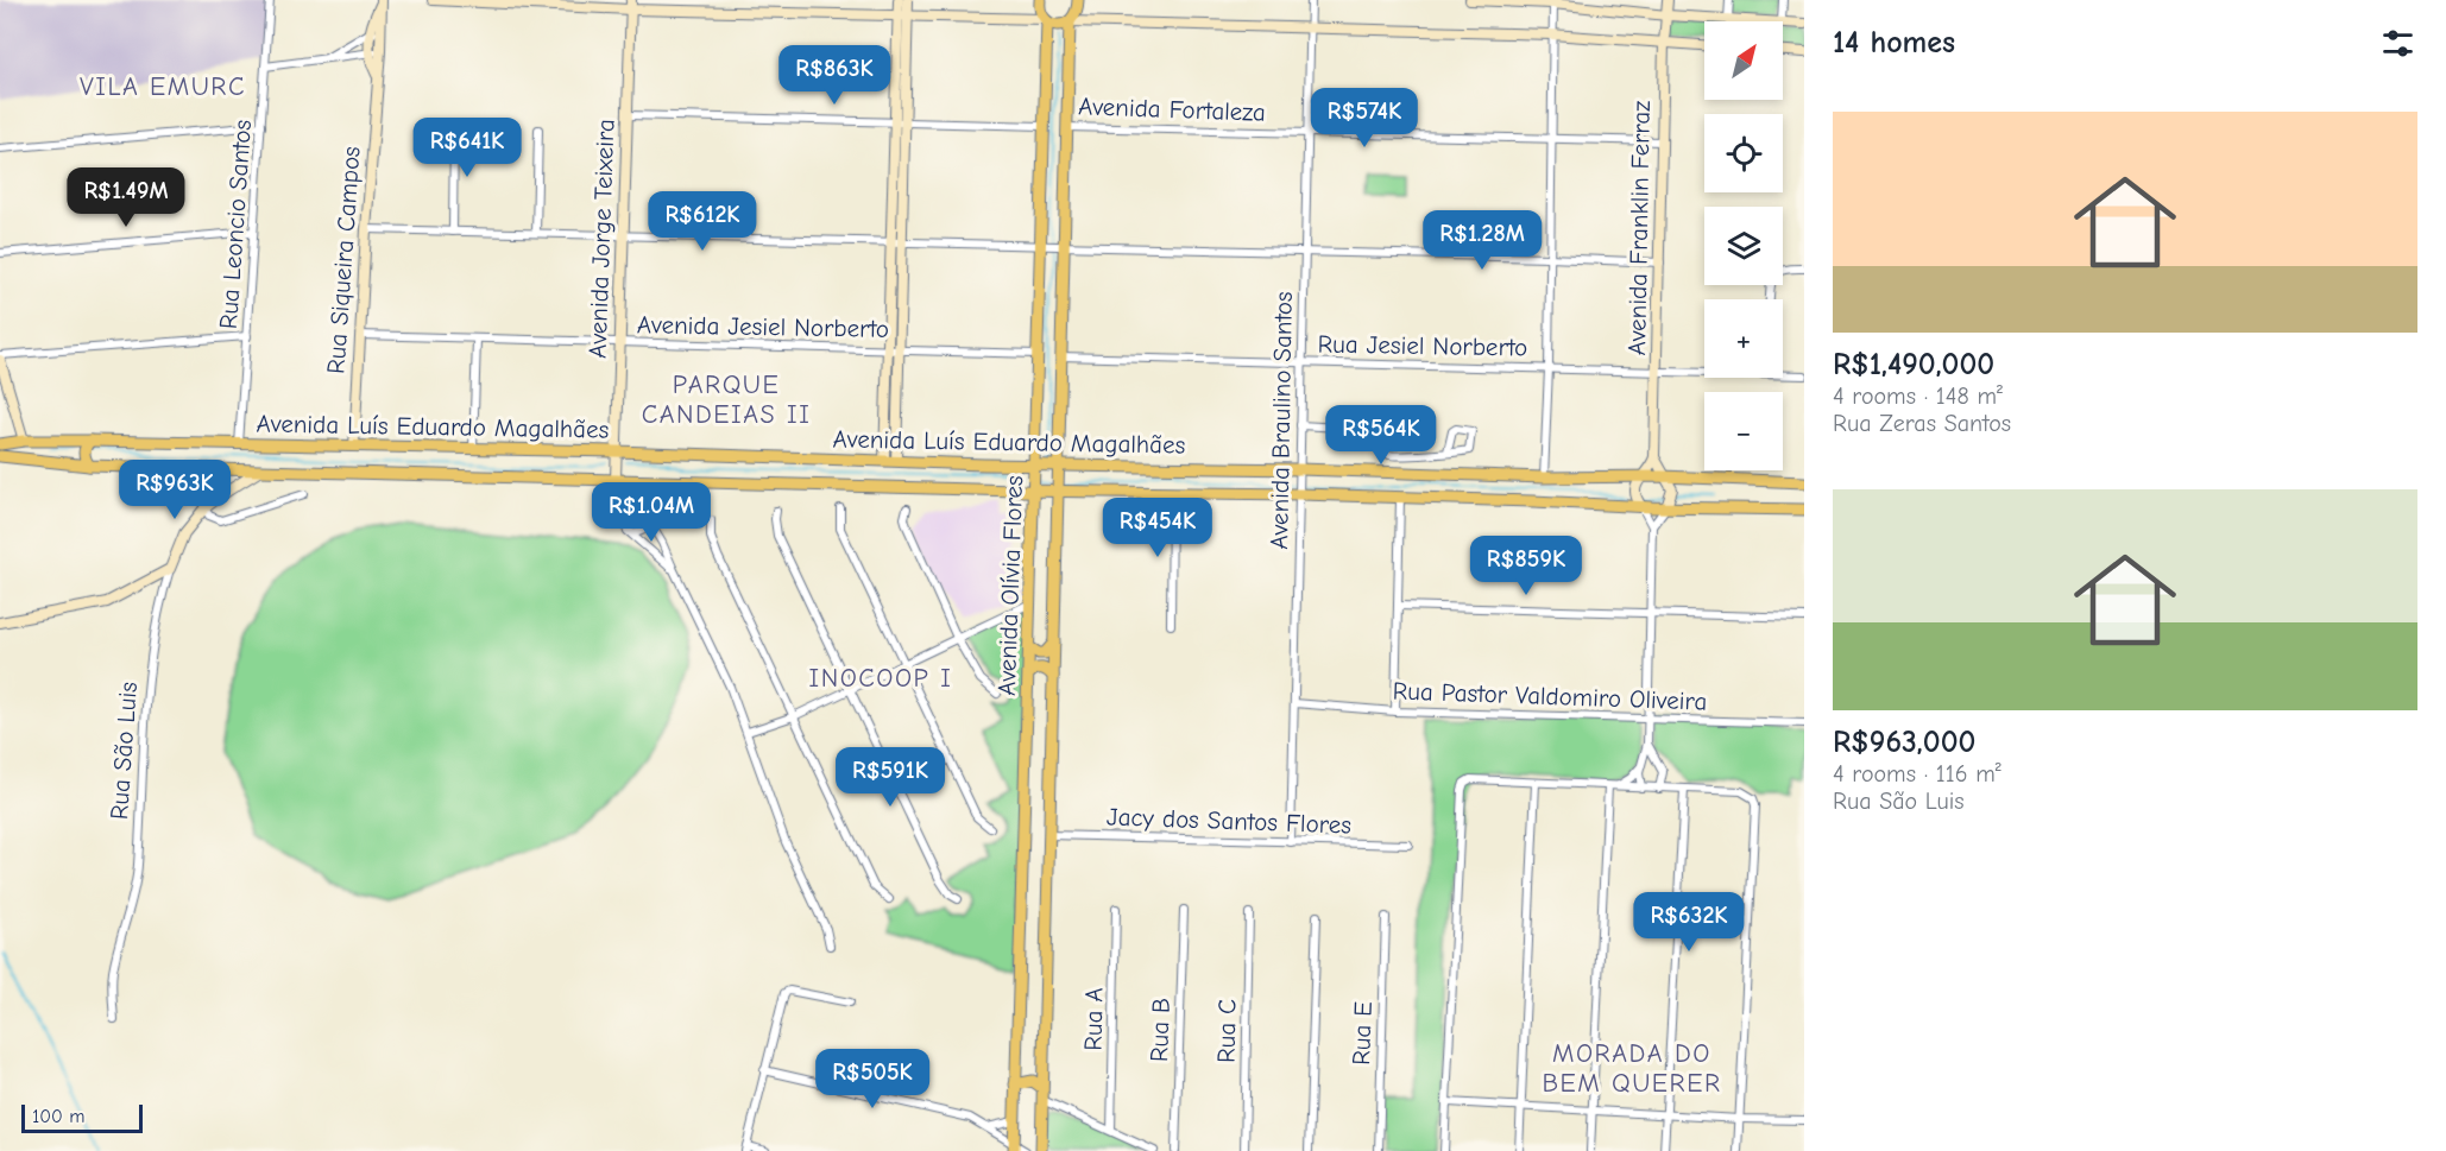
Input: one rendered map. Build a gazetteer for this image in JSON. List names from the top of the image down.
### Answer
{
  "streets": {
    "main road": ["Avenida Luís Eduardo Magalhães", "Avenida Olívia Flores"],
    "street": [
      "Avenida Fortaleza",
      "Rua Leoncio Santos",
      "Avenida Franklin Ferraz",
      "Avenida Jorge Teixeira",
      "Rua Siqueira Campos",
      "Avenida Jesiel Norberto",
      "Rua Jesiel Norberto",
      "Avenida Braulino Santos",
      "Rua Pastor Valdomiro Oliveira",
      "Rua São Luis",
      "Jacy dos Santos Flores",
      "Rua A",
      "Rua B",
      "Rua C",
      "Rua E"
    ]
  },
  "crossings": [
    ["Avenida Fortaleza", "Avenida Franklin Ferraz"],
    ["Avenida Fortaleza", "Avenida Jorge Teixeira"],
    ["Avenida Fortaleza", "Avenida Braulino Santos"],
    ["Avenida Fortaleza", "Avenida Olívia Flores"],
    ["Rua Leoncio Santos", "Avenida Luís Eduardo Magalhães"],
    ["Avenida Franklin Ferraz", "Rua Jesiel Norberto"],
    ["Avenida Jorge Teixeira", "Avenida Jesiel Norberto"],
    ["Avenida Jorge Teixeira", "Avenida Luís Eduardo Magalhães"],
    ["Rua Siqueira Campos", "Avenida Jesiel Norberto"],
    ["Rua Siqueira Campos", "Avenida Luís Eduardo Magalhães"],
    ["Avenida Jesiel Norberto", "Avenida Olívia Flores"],
    ["Rua Jesiel Norberto", "Avenida Braulino Santos"],
    ["Rua Jesiel Norberto", "Avenida Olívia Flores"],
    ["Avenida Braulino Santos", "Avenida Luís Eduardo Magalhães"],
    ["Avenida Braulino Santos", "Rua Pastor Valdomiro Oliveira"],
    ["Avenida Braulino Santos", "Jacy dos Santos Flores"],
    ["Avenida Luís Eduardo Magalhães", "Avenida Olívia Flores"],
    ["Avenida Luís Eduardo Magalhães", "Rua São Luis"],
    ["Avenida Olívia Flores", "Jacy dos Santos Flores"]
  ],
  "districts": [
    "VILA EMURC",
    "PARQUE CANDEIAS II",
    "INOCOOP I",
    "MORADA DO BEM QUERER"
  ],
  "scale_bar": "100 m",
  "north": "top right",
  "page": {
    "heading": "14 homes",
    "map_buttons": ["+", "−"],
    "price": [
      "R$863K",
      "R$574K",
      "R$641K",
      "R$1.49M",
      "R$612K",
      "R$1.28M",
      "R$564K",
      "R$963K",
      "R$1.04M",
      "R$454K",
      "R$859K",
      "R$591K",
      "R$632K",
      "R$505K"
    ],
    "list": [
      {
        "name": "R$1,490,000",
        "note": "4 rooms · 148 m² · Rua Zeras Santos"
      },
      {
        "name": "R$963,000",
        "note": "4 rooms · 116 m² · Rua São Luis"
      }
    ],
    "scale": "100 m"
  }
}
